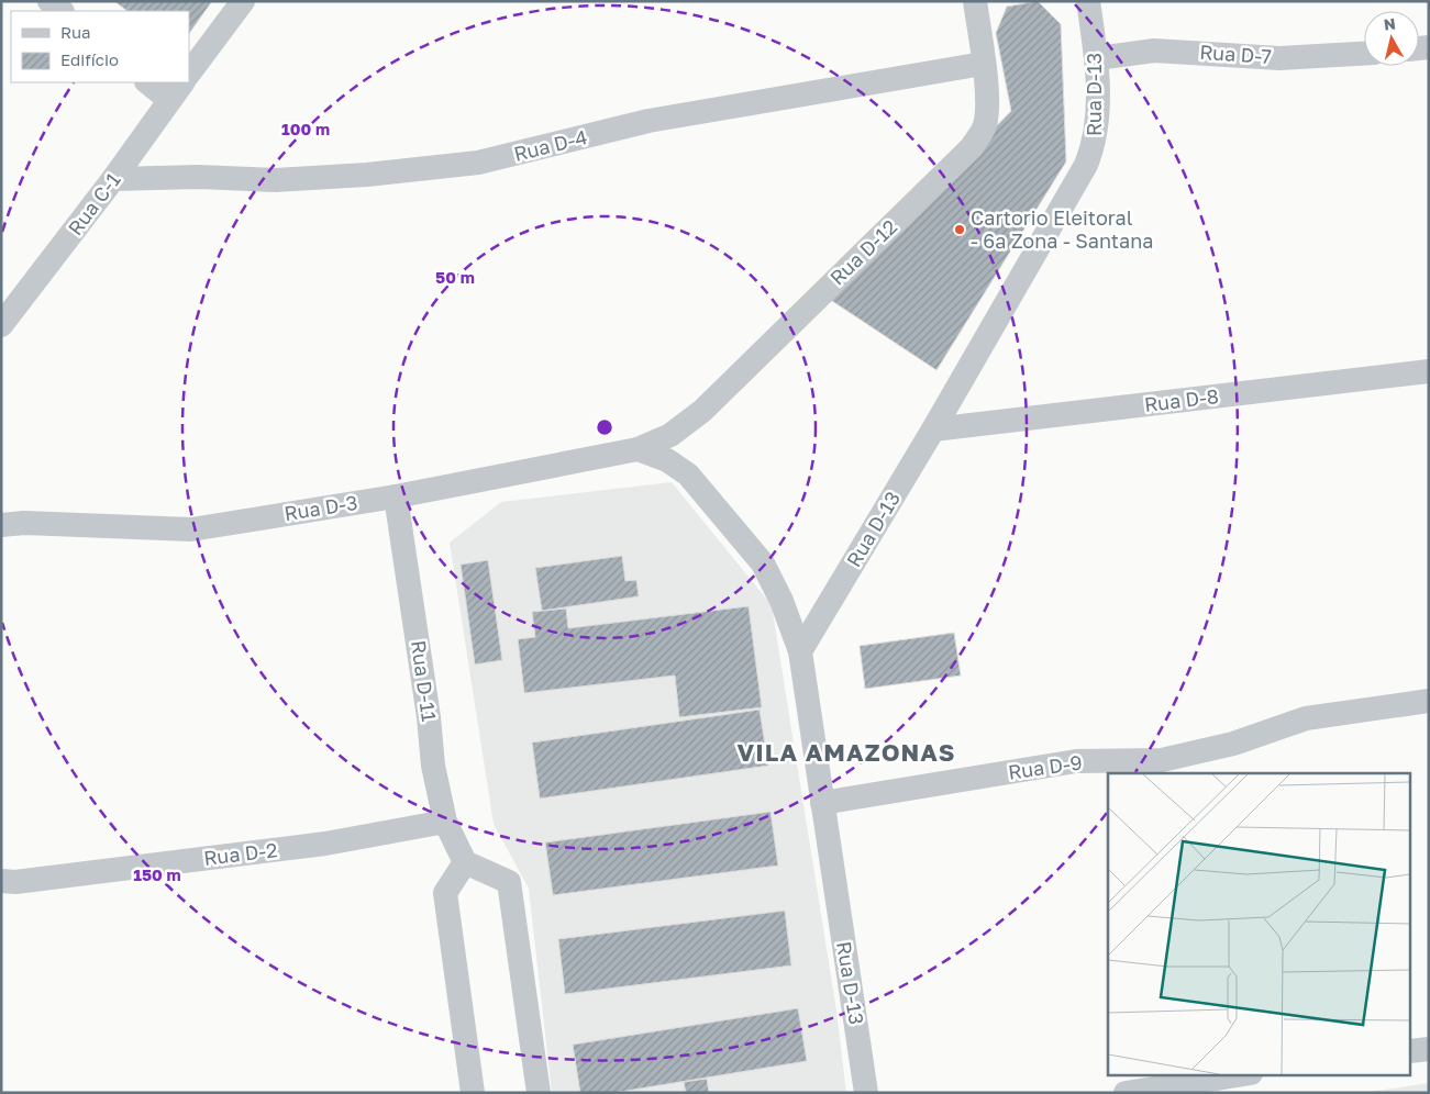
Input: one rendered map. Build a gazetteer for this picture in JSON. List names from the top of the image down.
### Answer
{
  "streets": {
    "street": [
      "Rua D-7",
      "Rua D-13",
      "Rua D-4",
      "Rua C-1",
      "Rua D-12",
      "Rua D-8",
      "Rua D-3",
      "Rua D-11",
      "Rua D-9",
      "Rua D-2"
    ]
  },
  "crossings": [
    ["Rua D-7", "Rua D-13"],
    ["Rua D-13", "Rua D-8"],
    ["Rua D-13", "Rua D-9"],
    ["Rua D-4", "Rua C-1"],
    ["Rua D-4", "Rua D-12"],
    ["Rua D-12", "Rua D-3"],
    ["Rua D-3", "Rua D-11"],
    ["Rua D-11", "Rua D-2"]
  ],
  "districts": ["VILA AMAZONAS"],
  "places": ["Cartorio Eleitoral - 6ª Zona - Santana"],
  "legend": ["Rua", "Edifício"],
  "north": "top",
  "rings": ["100 m", "50 m", "150 m"]
}
